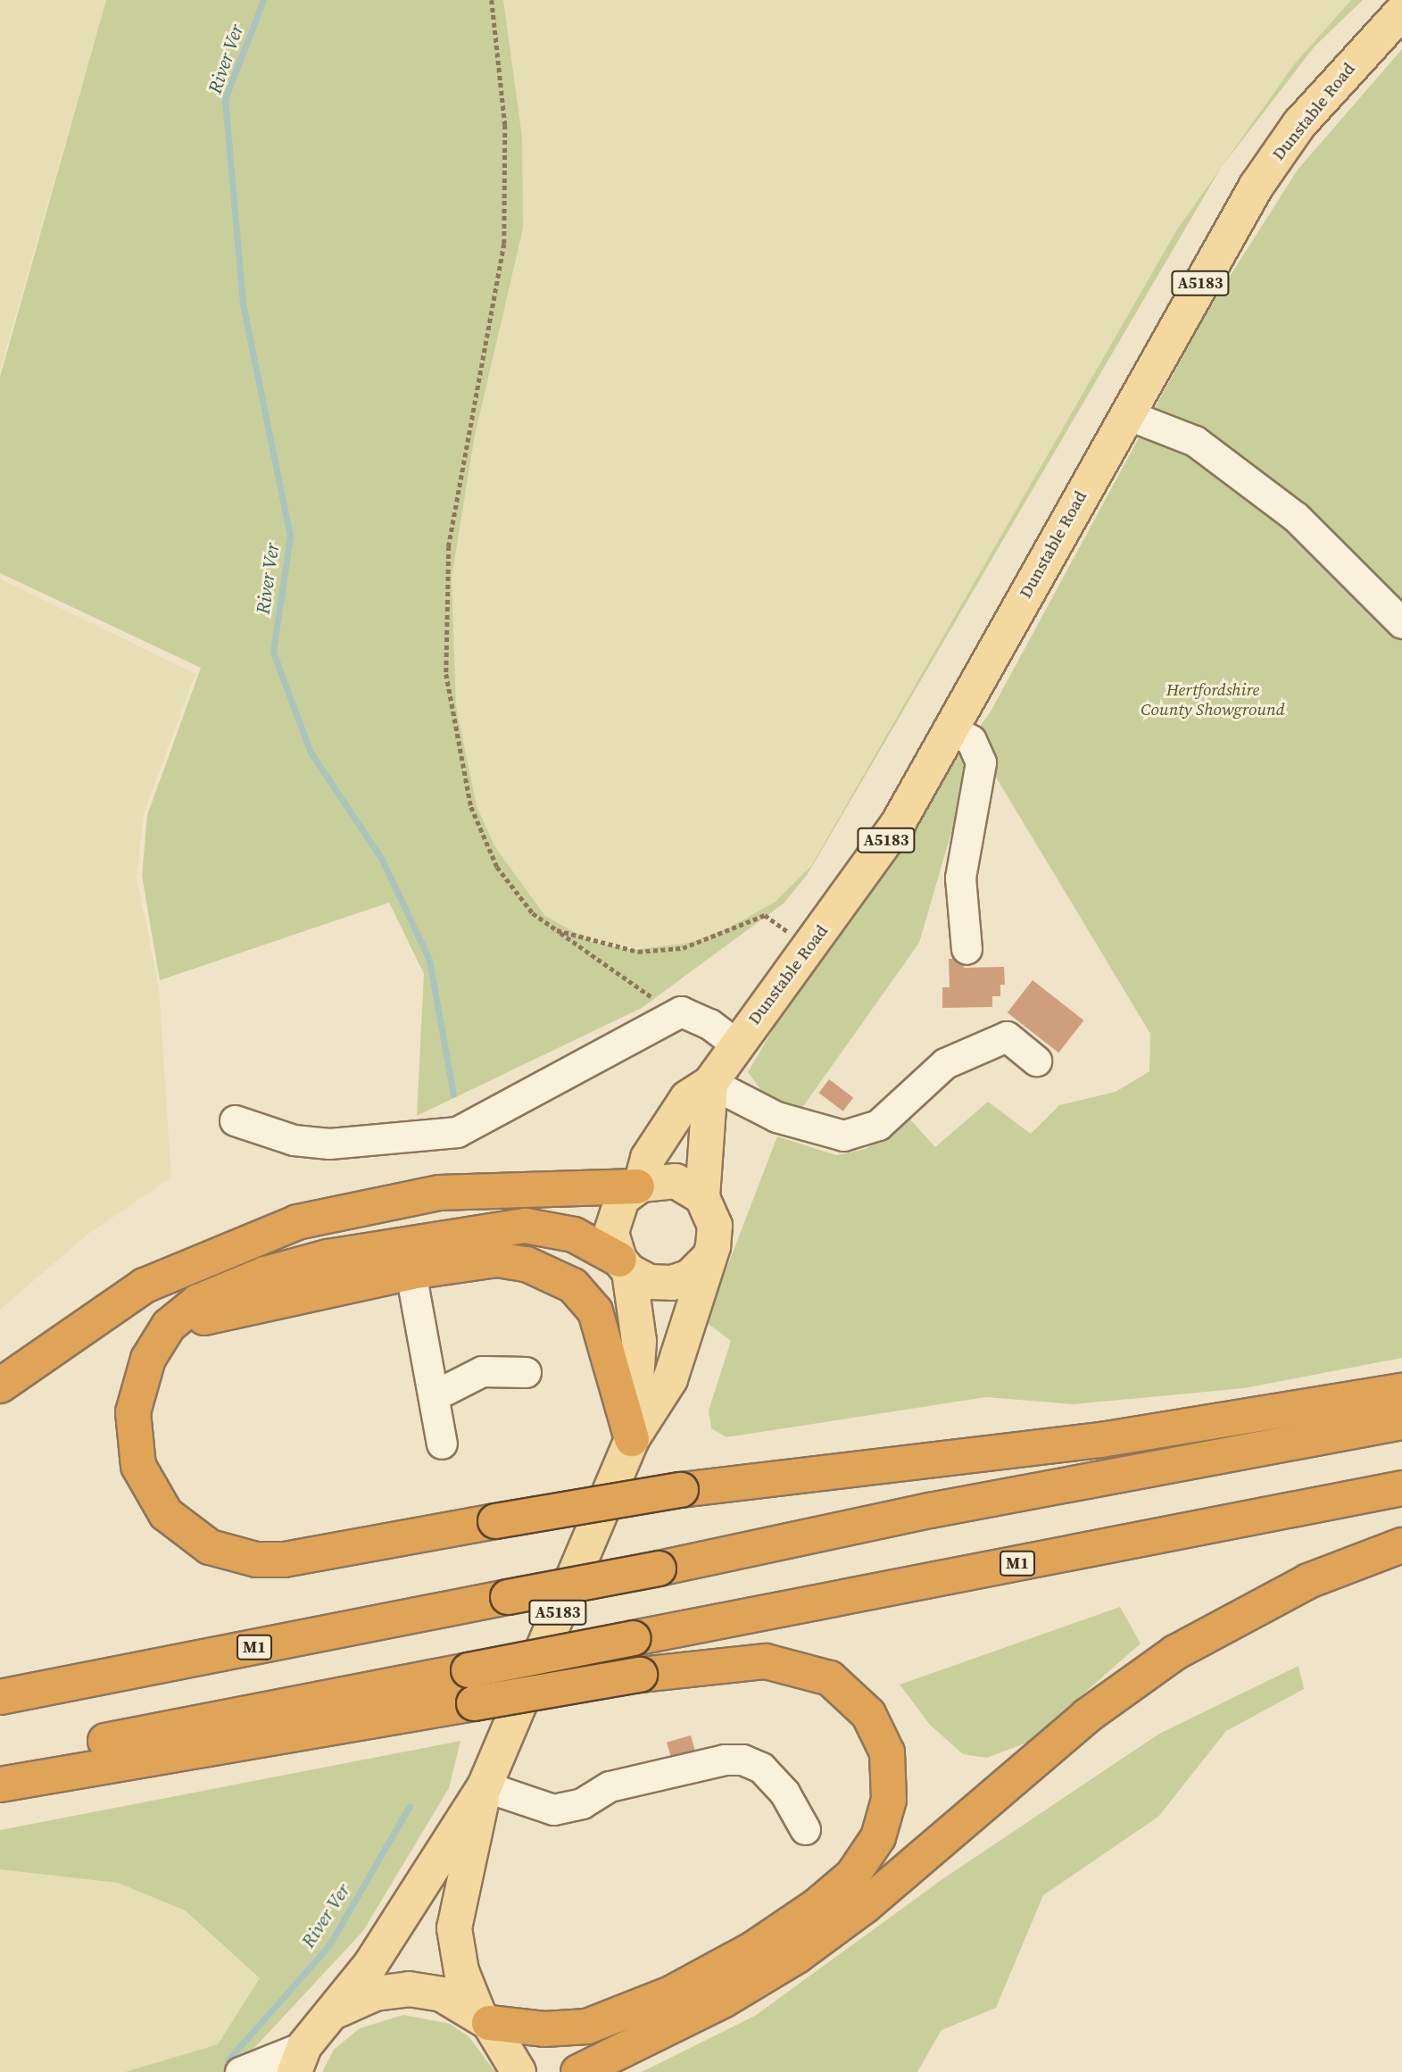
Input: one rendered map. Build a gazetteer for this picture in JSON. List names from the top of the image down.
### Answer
{
  "streets": {
    "highway": ["M1"],
    "main road": ["Dunstable Road", "A5183"]
  },
  "crossings": [
    ["Dunstable Road", "A5183"]
  ],
  "water": ["River Ver"],
  "parks": ["Hertfordshire County Showground"]
}
